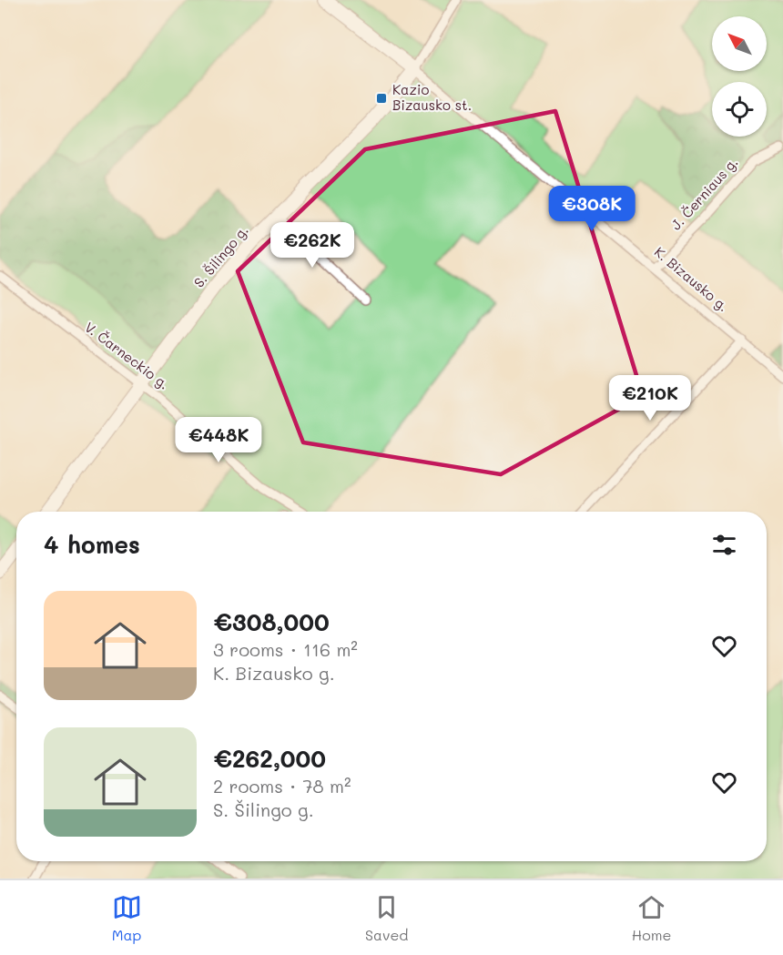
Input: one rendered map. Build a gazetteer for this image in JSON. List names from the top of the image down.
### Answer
{
  "streets": {
    "street": [
      "J. Černiaus g.",
      "S. Šilingo g.",
      "K. Bizausko g.",
      "V. Čarneckio g."
    ]
  },
  "crossings": [
    ["J. Černiaus g.", "K. Bizausko g."],
    ["S. Šilingo g.", "K. Bizausko g."],
    ["S. Šilingo g.", "V. Čarneckio g."]
  ],
  "places": {
    "transit": ["Kazio Bizausko st."]
  },
  "north": "top left",
  "page": {
    "price": [
      "€308K",
      "€262K",
      "€210K",
      "€448K"
    ],
    "heading": "4 homes",
    "list": [
      {
        "name": "€308,000",
        "note": "3 rooms · 116 m² · K. Bizausko g."
      },
      {
        "name": "€262,000",
        "note": "2 rooms · 78 m² · S. Šilingo g."
      }
    ],
    "tabs": ["Map", "Saved", "Home"]
  }
}
